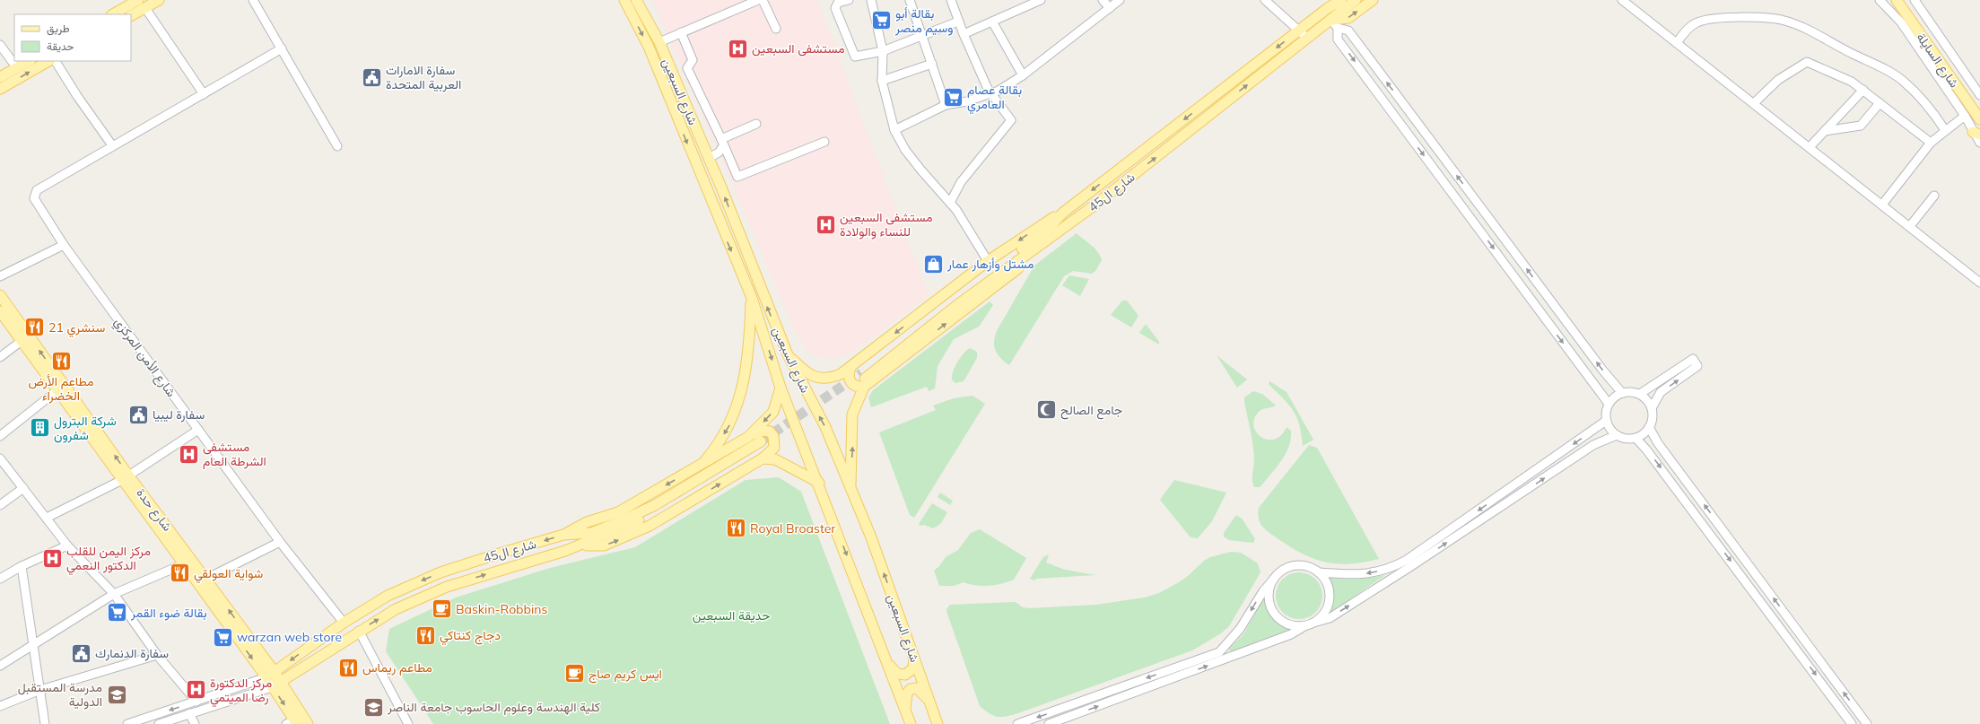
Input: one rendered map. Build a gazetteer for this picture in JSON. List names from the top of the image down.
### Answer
{
  "streets": {
    "main road": [
      "شارع السايلة",
      "شارع السبعين",
      "شارع ال45",
      "شارع حدة"
    ],
    "street": ["شارع الأمن المركزي"]
  },
  "crossings": [
    ["شارع ال45", "شارع الأمن المركزي"],
    ["شارع ال45", "شارع حدة"]
  ],
  "parks": ["حديقة السبعين"],
  "places": {
    "supermarket": [
      "بقالة أبو وسيم منصر",
      "بقالة عصام العامري",
      "بقالة ضوء القمر",
      "warzan web store"
    ],
    "hospital": [
      "مستشفى السبعين",
      "مستشفى السبعين للنساء والولادة",
      "مستشفى الشرطة العام",
      "مركز اليمن للقلب الدكتور النعمي",
      "مركز الدكتورة رضا الميتمي"
    ],
    "public building": ["سفارة الامارات العربية المتحدة", "سفارة ليبيا", "سفارة الدنمارك"],
    "shop": ["مشتل وأزهار عمار"],
    "restaurant": [
      "21 سنشري",
      "مطاعم الأرض الخضراء",
      "Royal Broaster",
      "شواية العولقي",
      "دجاج كنتاكي",
      "مطاعم ريماس"
    ],
    "mosque": ["جامع الصالح"],
    "building": ["شركة البترول شفرون"],
    "cafe": ["Baskin-Robbins", "ايس كريم صاج"],
    "school or university": ["مدرسة المستقبل الدولية", "كلية الهندسة وعلوم الحاسوب جامعة الناصر"]
  },
  "legend": ["طريق", "حديقة"]
}
